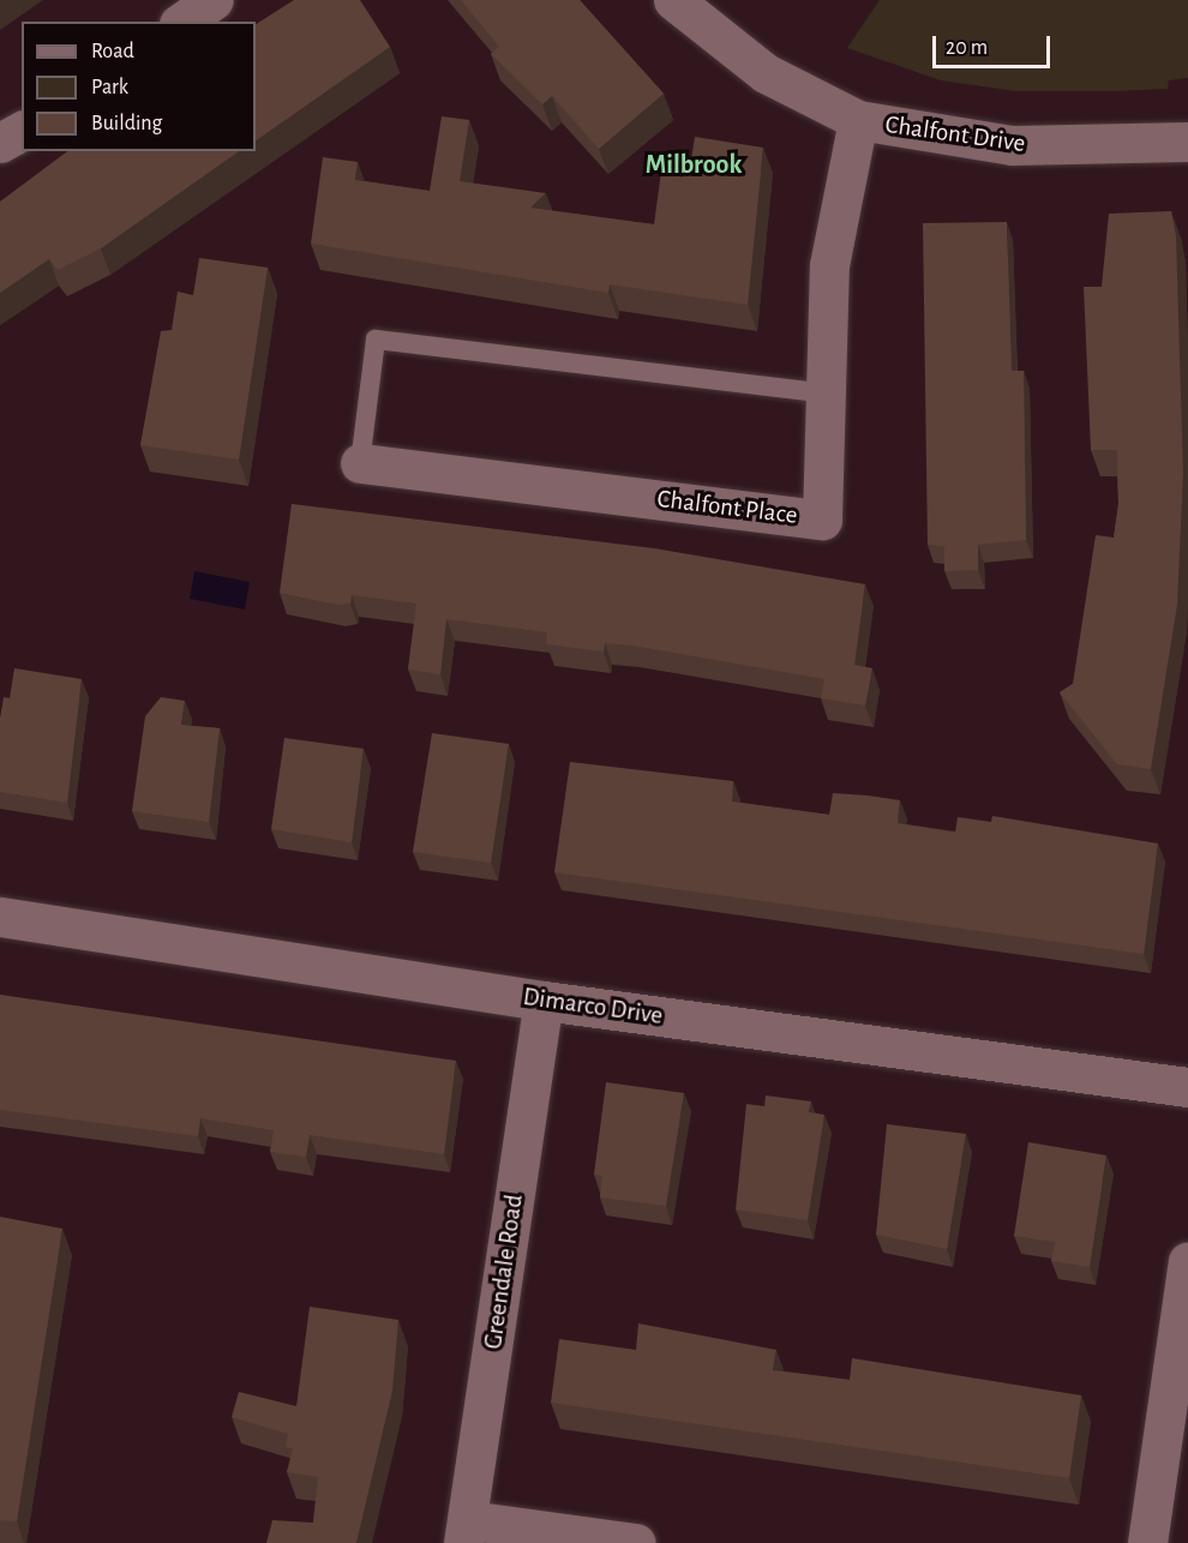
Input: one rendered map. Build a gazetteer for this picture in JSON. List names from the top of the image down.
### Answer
{
  "streets": {
    "street": [
      "Chalfont Drive",
      "Chalfont Place",
      "Dimarco Drive",
      "Greendale Road"
    ]
  },
  "crossings": [
    ["Chalfont Drive", "Chalfont Place"],
    ["Dimarco Drive", "Greendale Road"]
  ],
  "districts": ["Milbrook"],
  "legend": ["Road", "Park", "Building"],
  "scale_bar": "20 m"
}
